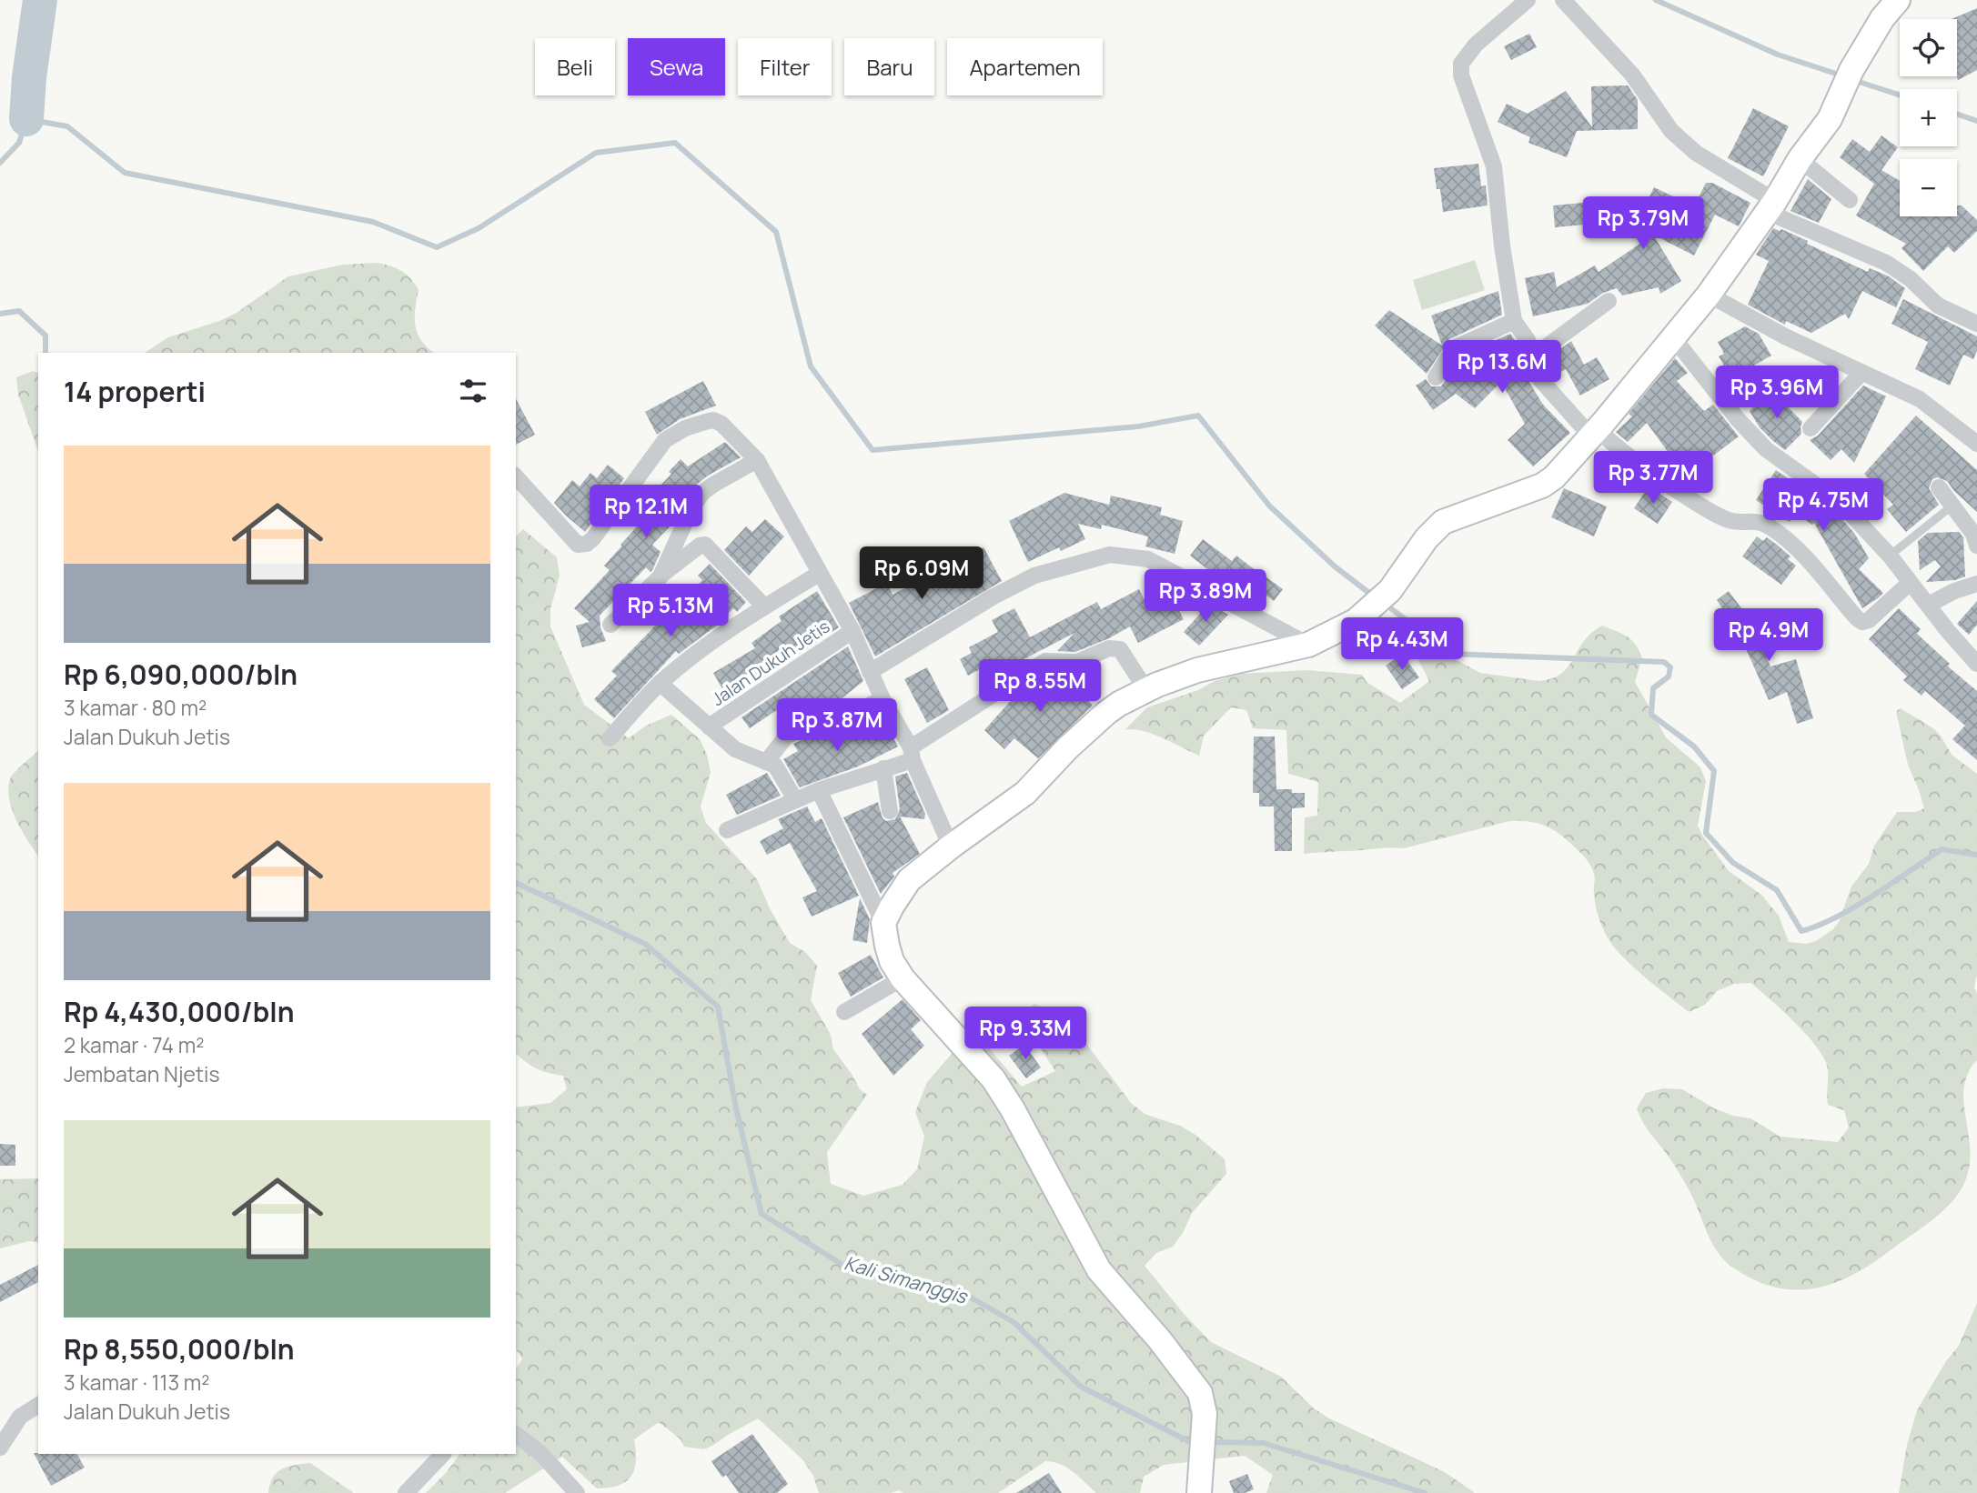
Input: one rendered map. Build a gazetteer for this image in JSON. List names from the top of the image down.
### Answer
{
  "streets": {
    "street": ["Jalan Dukuh Jetis"]
  },
  "water": ["Kali Simanggis"],
  "page": {
    "map_buttons": ["+", "−"],
    "chip": [
      "Beli",
      "Sewa",
      "Filter",
      "Baru",
      "Apartemen"
    ],
    "price": [
      "Rp 3.79M",
      "Rp 13.6M",
      "Rp 3.96M",
      "Rp 3.77M",
      "Rp 4.75M",
      "Rp 12.1M",
      "Rp 6.09M",
      "Rp 3.89M",
      "Rp 5.13M",
      "Rp 4.9M",
      "Rp 4.43M",
      "Rp 8.55M",
      "Rp 3.87M",
      "Rp 9.33M"
    ],
    "heading": "14 properti",
    "list": [
      {
        "name": "Rp 6,090,000/bln",
        "note": "3 kamar · 80 m² · Jalan Dukuh Jetis"
      },
      {
        "name": "Rp 4,430,000/bln",
        "note": "2 kamar · 74 m² · Jembatan Njetis"
      },
      {
        "name": "Rp 8,550,000/bln",
        "note": "3 kamar · 113 m² · Jalan Dukuh Jetis"
      }
    ]
  }
}
